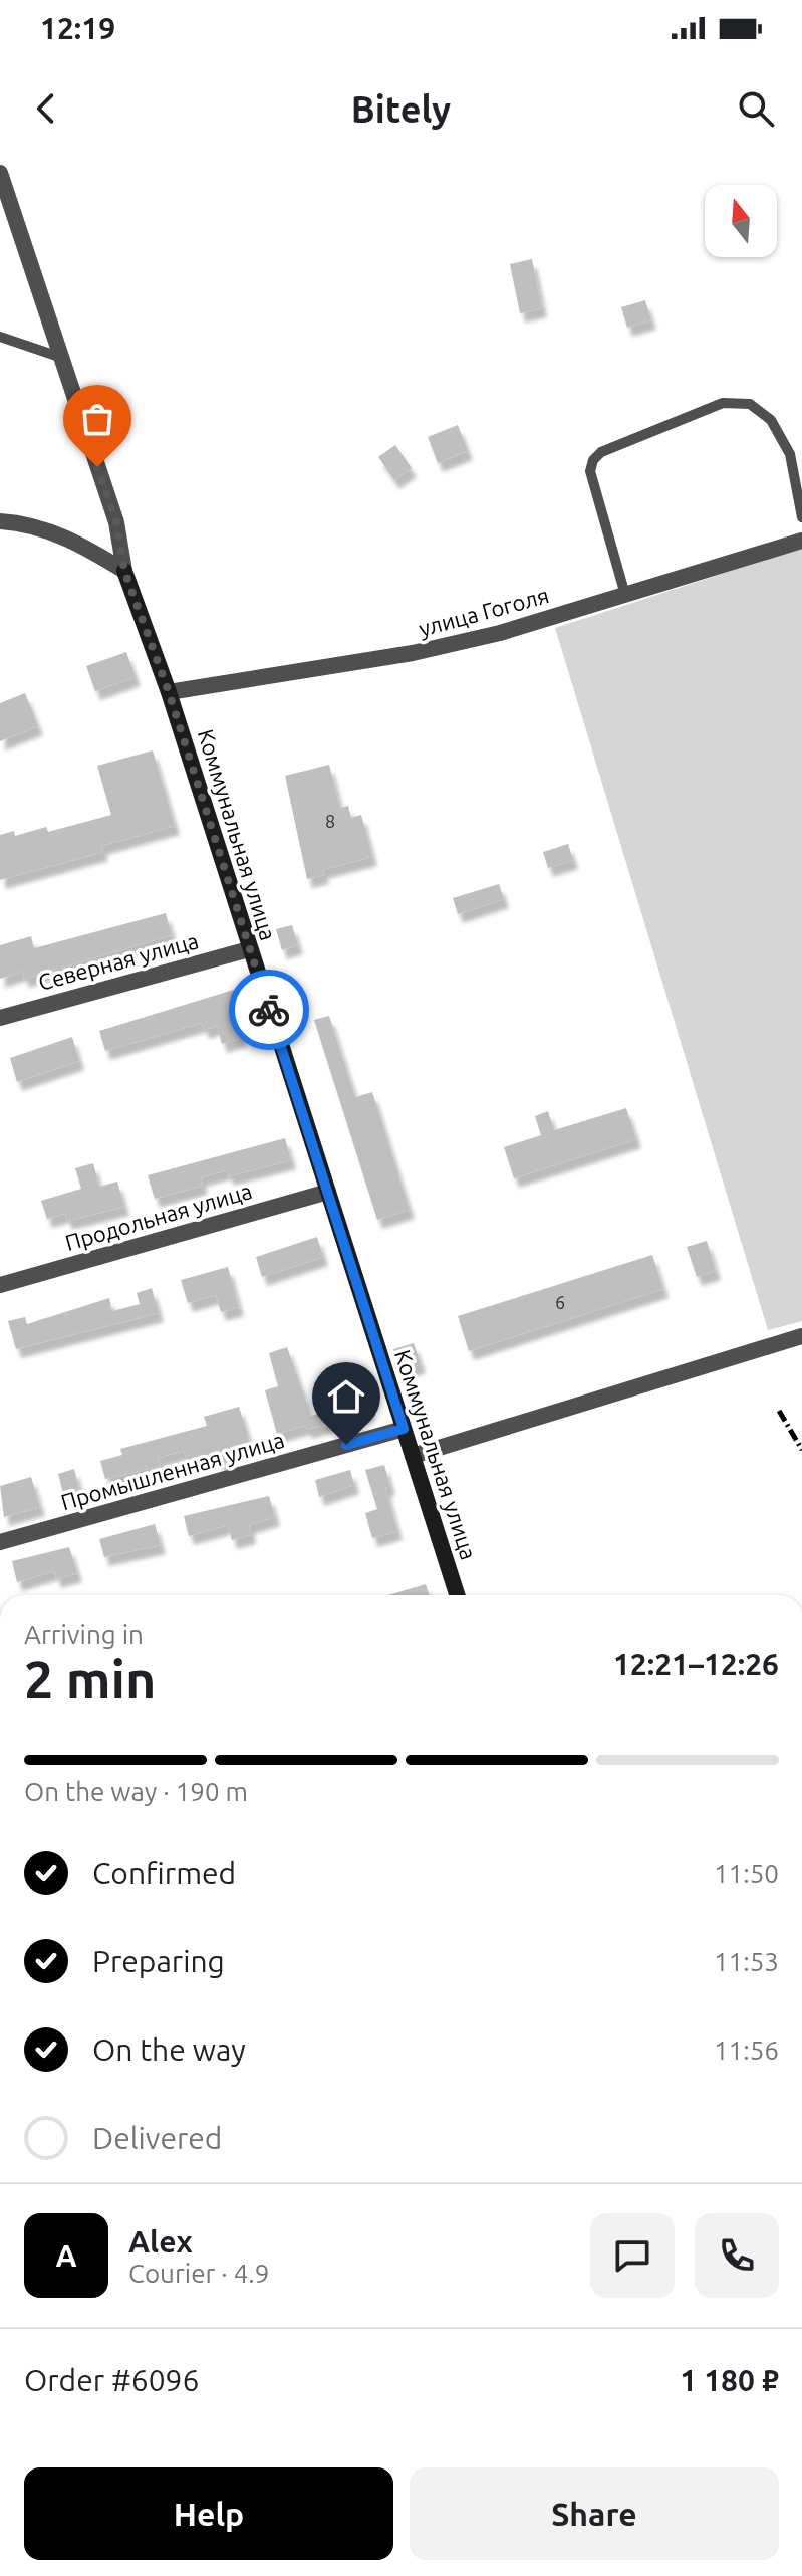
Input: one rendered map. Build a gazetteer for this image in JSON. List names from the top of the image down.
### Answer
{
  "streets": {
    "street": [
      "улица Гоголя",
      "Коммунальная улица",
      "Северная улица",
      "Продольная улица",
      "Промышленная улица"
    ]
  },
  "crossings": [
    ["улица Гоголя", "Коммунальная улица"],
    ["Коммунальная улица", "Северная улица"],
    ["Коммунальная улица", "Продольная улица"],
    ["Коммунальная улица", "Промышленная улица"]
  ],
  "house_numbers": ["8", "6"],
  "north": "top",
  "page": {
    "status": "12:19",
    "header": "Bitely",
    "heading": ["2 min", "Arriving in", "12:21–12:26"],
    "panel": [
      "Alex",
      "Courier · 4.9",
      "Order #6096",
      "1 180 ₽"
    ],
    "bar": "On the way · 190 m",
    "list": [
      ["Confirmed", "11:50"],
      ["Preparing", "11:53"],
      ["On the way", "11:56"],
      "Delivered"
    ],
    "round": "A",
    "buttons": ["Help", "Share"]
  }
}
